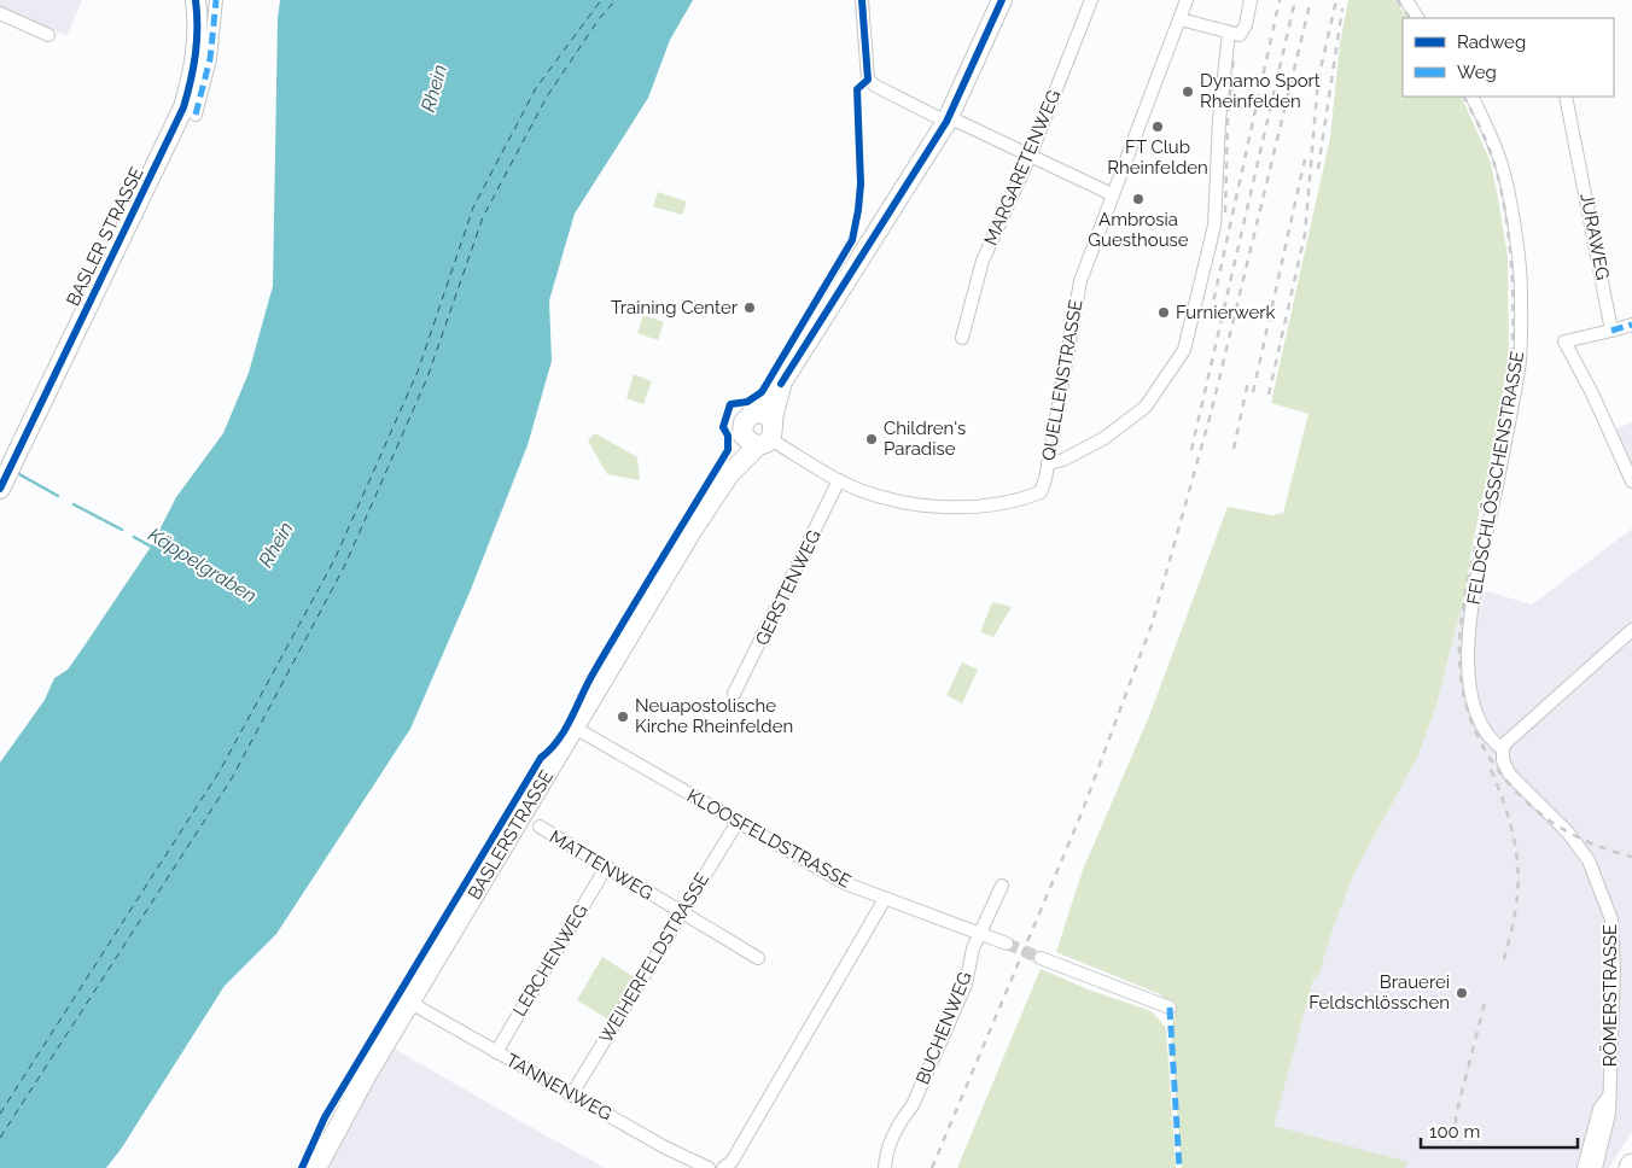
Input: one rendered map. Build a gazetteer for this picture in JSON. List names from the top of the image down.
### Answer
{
  "streets": {
    "main road": ["BASLER STRASSE", "BASLERSTRASSE"],
    "street": [
      "MARGARETENWEG",
      "JURAWEG",
      "QUELLENSTRASSE",
      "FELDSCHLÖSSCHENSTRASSE",
      "GERSTENWEG",
      "KLOOSFELDSTRASSE",
      "MATTENWEG",
      "WEIHERFELDSTRASSE",
      "LERCHENWEG",
      "RÖMERSTRASSE",
      "BUCHENWEG",
      "TANNENWEG"
    ]
  },
  "crossings": [
    ["QUELLENSTRASSE", "GERSTENWEG"],
    ["QUELLENSTRASSE", "BASLERSTRASSE"],
    ["FELDSCHLÖSSCHENSTRASSE", "RÖMERSTRASSE"],
    ["BASLERSTRASSE", "KLOOSFELDSTRASSE"],
    ["BASLERSTRASSE", "TANNENWEG"],
    ["KLOOSFELDSTRASSE", "WEIHERFELDSTRASSE"],
    ["KLOOSFELDSTRASSE", "BUCHENWEG"],
    ["MATTENWEG", "WEIHERFELDSTRASSE"],
    ["MATTENWEG", "LERCHENWEG"],
    ["WEIHERFELDSTRASSE", "TANNENWEG"],
    ["LERCHENWEG", "TANNENWEG"]
  ],
  "water": ["Rhein", "Käppelgraben"],
  "places": [
    "Dynamo Sport Rheinfelden",
    "FT Club Rheinfelden",
    "Ambrosia Guesthouse",
    "Training Center",
    "Furnierwerk",
    "Children's Paradise",
    "Neuapostolische Kirche Rheinfelden",
    "Brauerei Feldschlösschen"
  ],
  "legend": ["Radweg", "Weg"],
  "scale_bar": "100 m"
}
